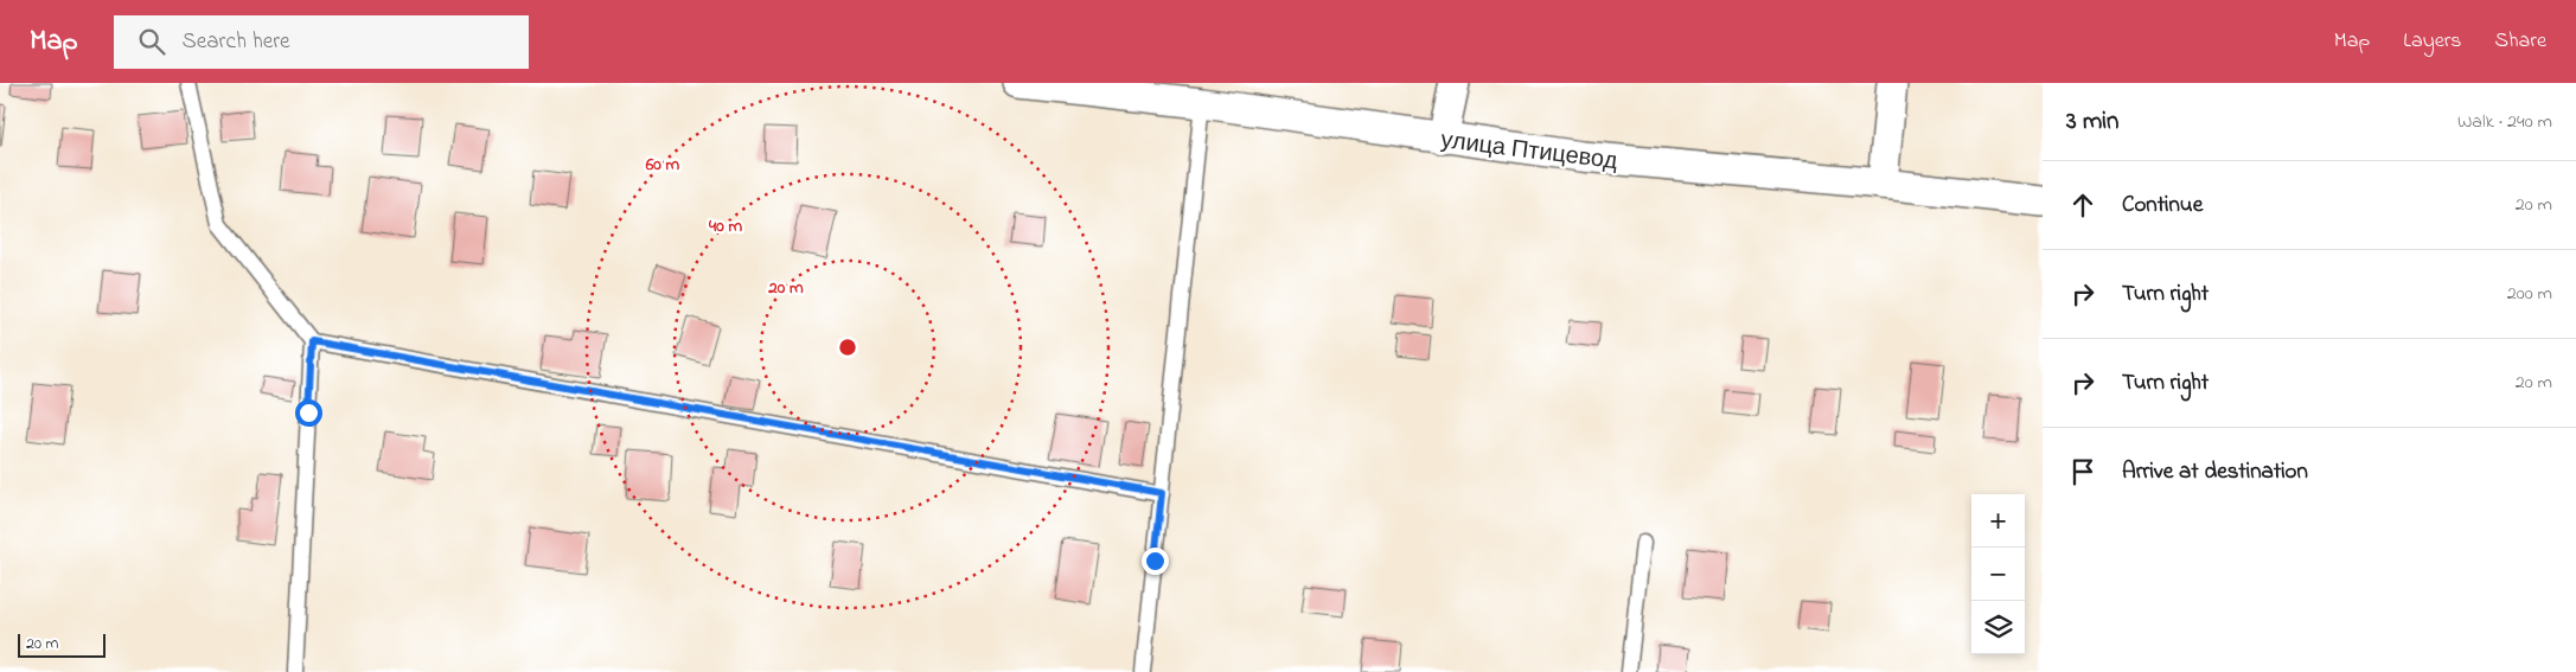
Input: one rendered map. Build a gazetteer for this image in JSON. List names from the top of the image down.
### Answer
{
  "streets": {
    "street": ["улица Птицевод"]
  },
  "scale_bar": "20 m",
  "page": {
    "header": "Map",
    "search": "Search here",
    "nav": ["Map", "Layers", "Share"],
    "heading": ["3 min", "Walk · 240 m"],
    "list": [
      ["Continue", "20 m"],
      ["Turn right", "200 m"],
      ["Turn right", "20 m"],
      "Arrive at destination"
    ],
    "map_buttons": ["+", "−"],
    "scale": "20 m"
  },
  "rings": ["60 m", "40 m", "20 m"]
}
